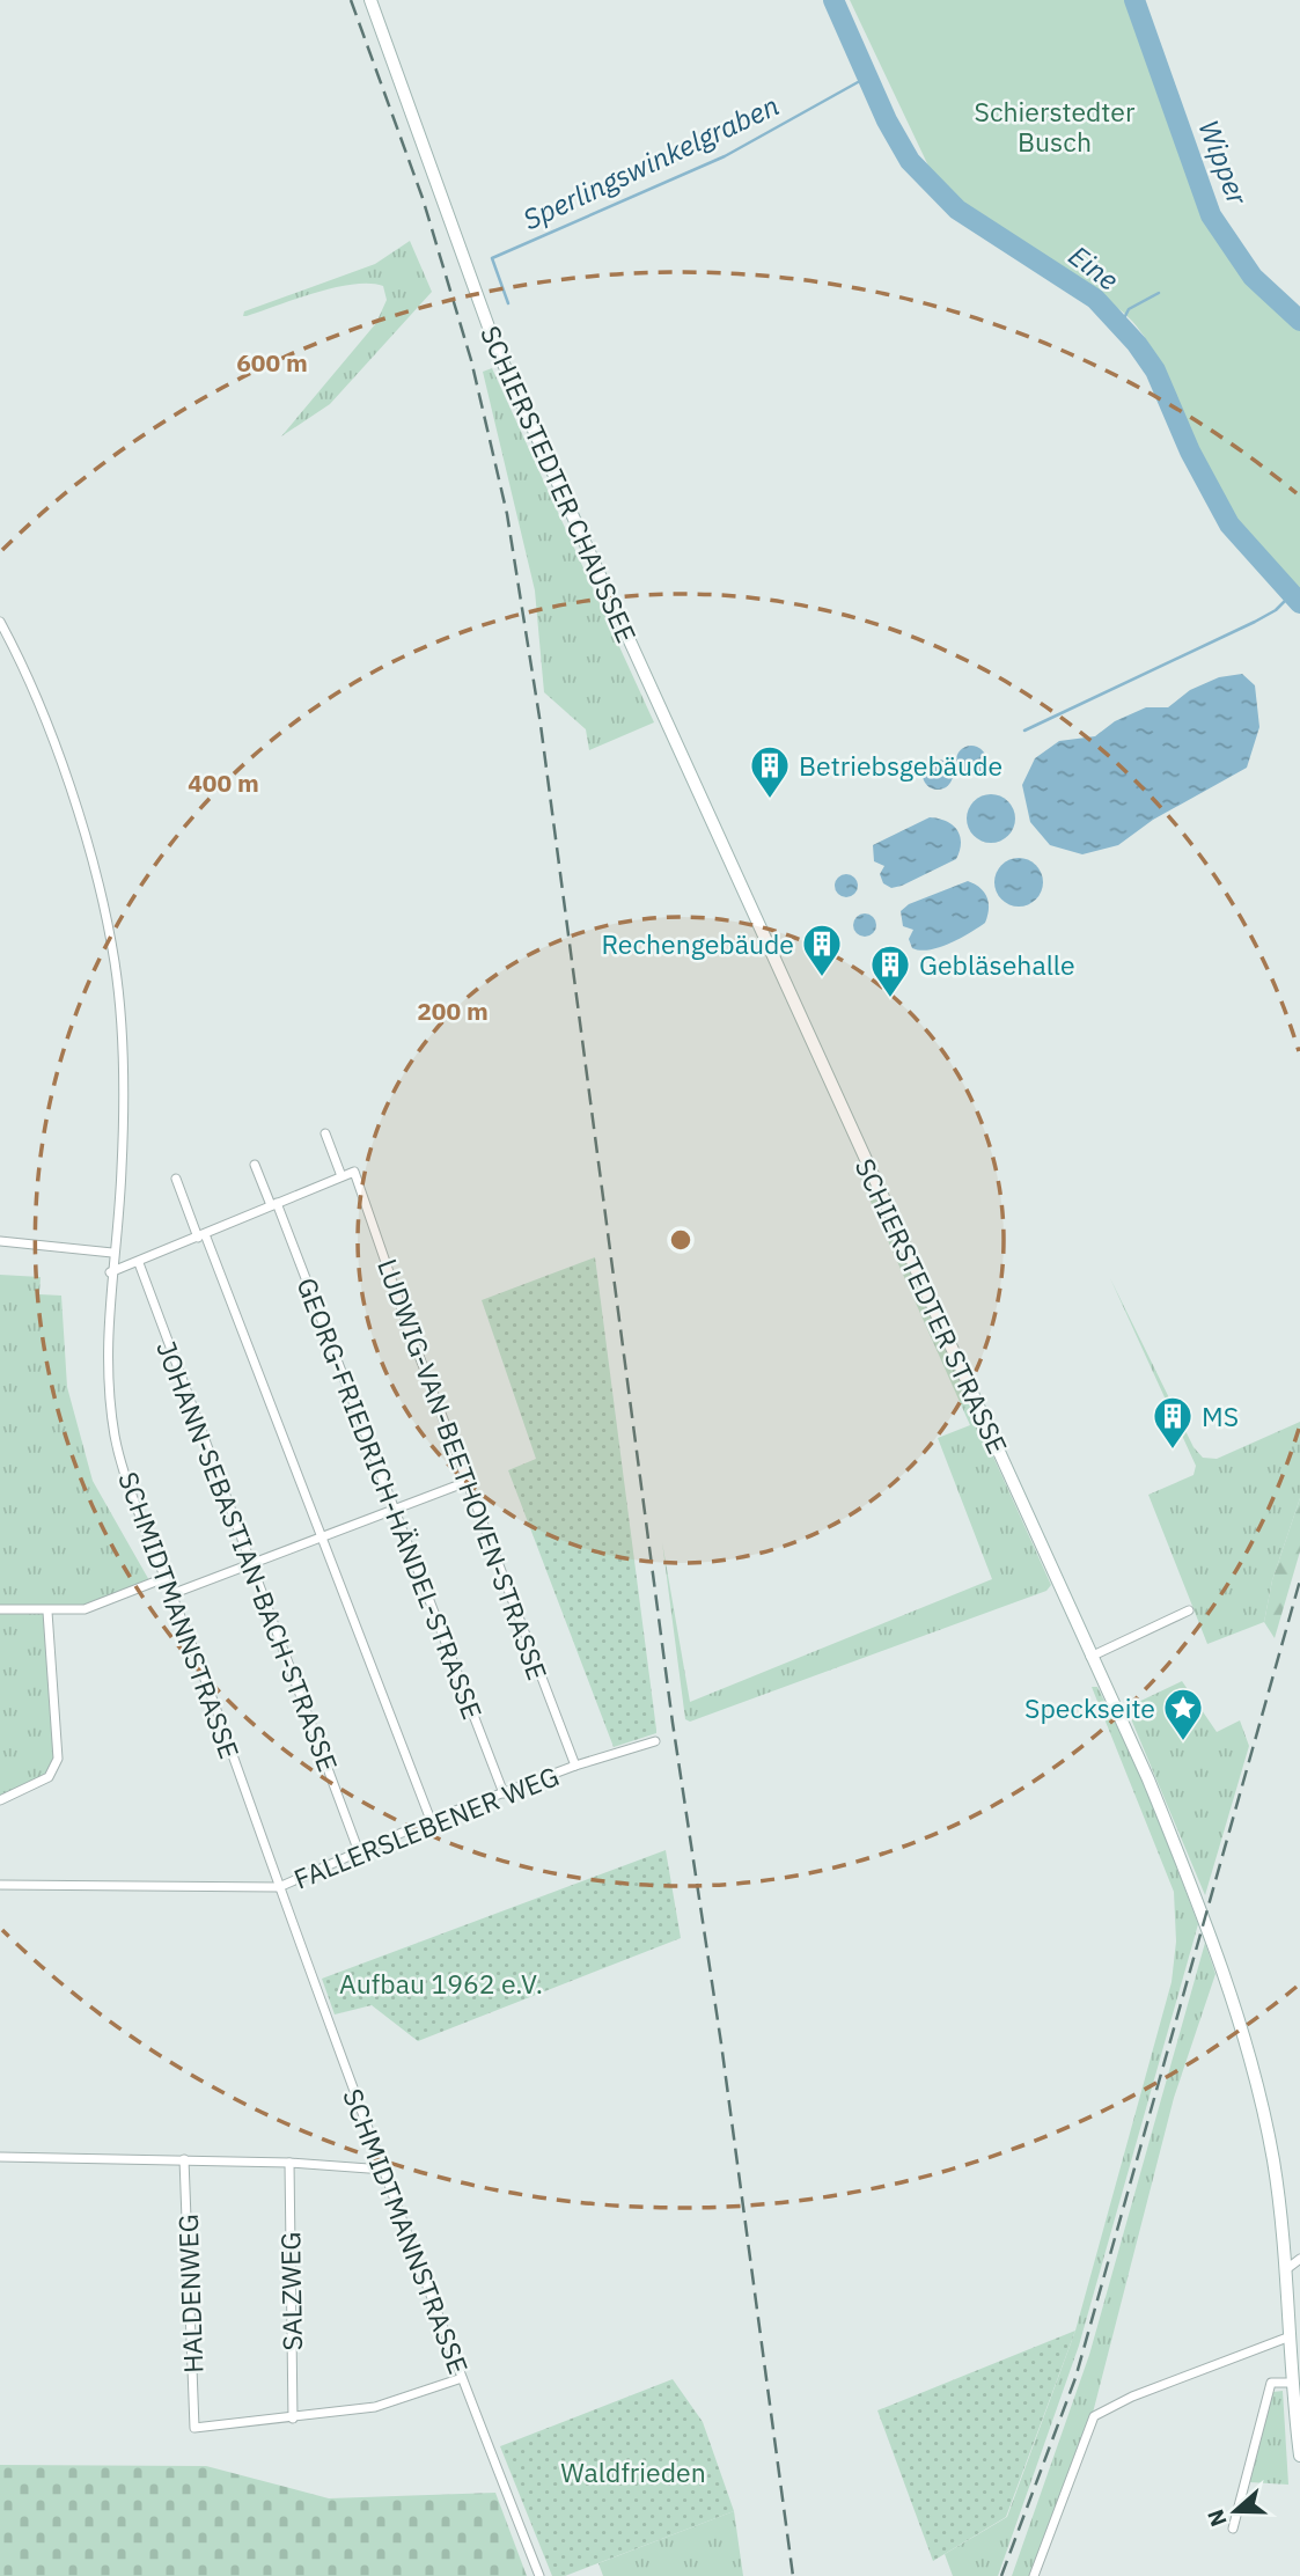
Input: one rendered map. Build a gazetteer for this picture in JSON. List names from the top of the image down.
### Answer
{
  "streets": {
    "street": [
      "SCHIERSTEDTER CHAUSSEE",
      "SCHIERSTEDTER STRASSE",
      "LUDWIG-VAN-BEETHOVEN-STRASSE",
      "GEORG-FRIEDRICH-HÄNDEL-STRASSE",
      "JOHANN-SEBASTIAN-BACH-STRASSE",
      "SCHMIDTMANNSTRASSE",
      "FALLERSLEBENER WEG",
      "SALZWEG",
      "HALDENWEG"
    ]
  },
  "crossings": [
    ["SCHIERSTEDTER CHAUSSEE", "SCHIERSTEDTER STRASSE"],
    ["LUDWIG-VAN-BEETHOVEN-STRASSE", "FALLERSLEBENER WEG"],
    ["GEORG-FRIEDRICH-HÄNDEL-STRASSE", "FALLERSLEBENER WEG"],
    ["JOHANN-SEBASTIAN-BACH-STRASSE", "FALLERSLEBENER WEG"],
    ["SCHMIDTMANNSTRASSE", "FALLERSLEBENER WEG"],
    ["SALZWEG", "HALDENWEG"]
  ],
  "water": ["Sperlingswinkelgraben", "Wipper", "Eine"],
  "parks": ["Schierstedter Busch", "Aufbau 1962 e.V.", "Waldfrieden"],
  "places": {
    "building": [
      "Betriebsgebäude",
      "Rechengebäude",
      "Gebläsehalle",
      "MS"
    ],
    "place": ["Speckseite"]
  },
  "north": "left",
  "rings": ["600 m", "400 m", "200 m"]
}
